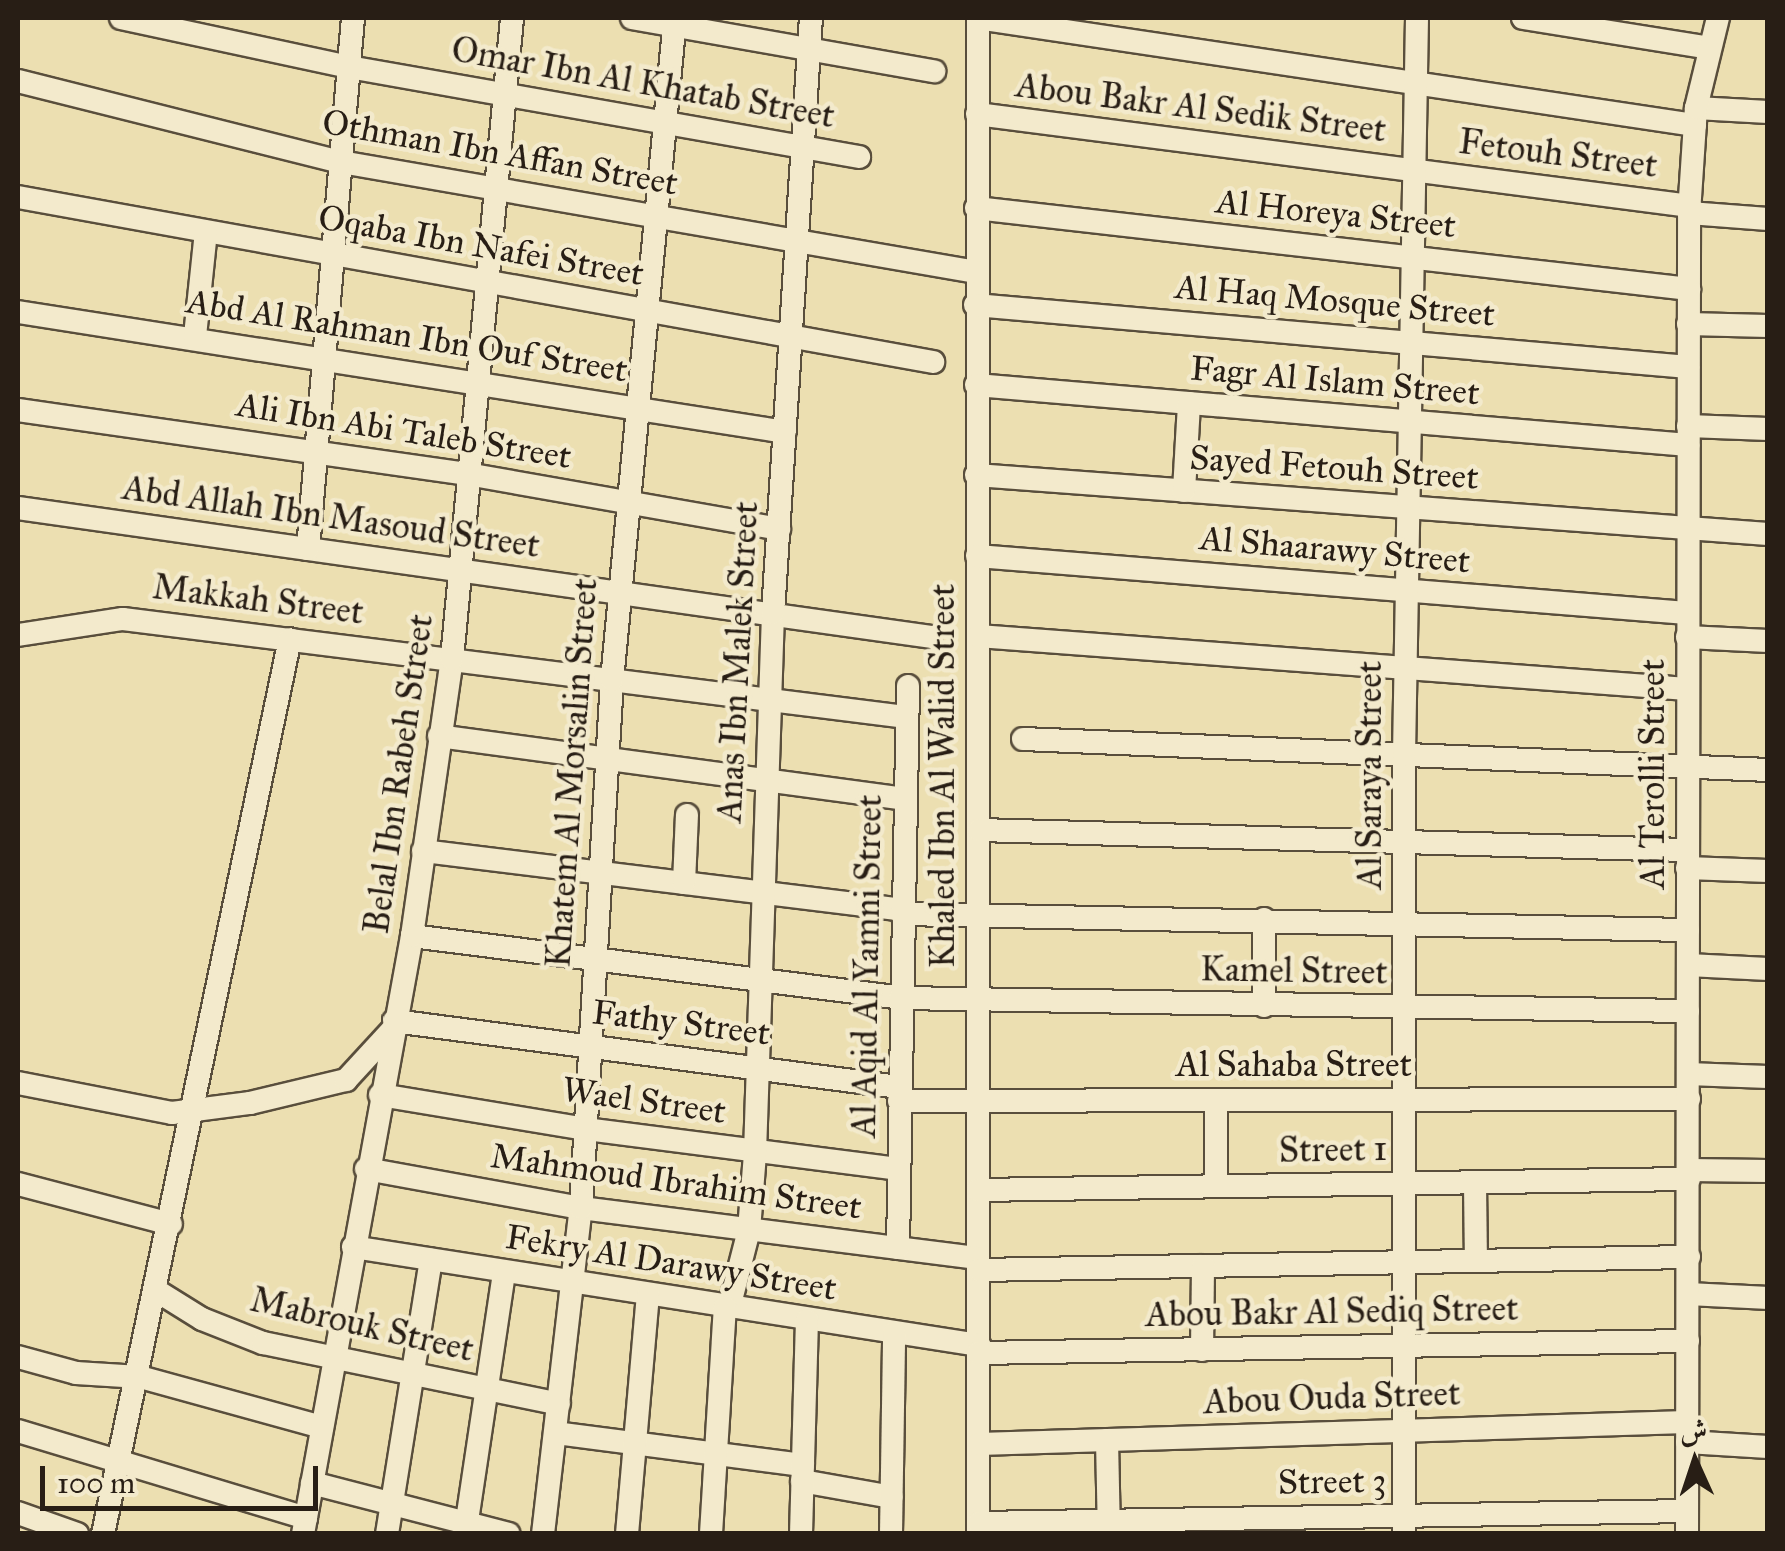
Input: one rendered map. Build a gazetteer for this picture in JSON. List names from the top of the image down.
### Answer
{
  "streets": {
    "street": [
      "Omar Ibn Al Khatab Street",
      "Abou Bakr Al Sedik Street",
      "Othman Ibn Affan Street",
      "Fetouh Street",
      "Al Horeya Street",
      "Oqaba Ibn Nafei Street",
      "Al Haq Mosque Street",
      "Abd Al Rahman Ibn Ouf Street",
      "Fagr Al Islam Street",
      "Ali Ibn Abi Taleb Street",
      "Sayed Fetouh Street",
      "Abd Allah Ibn Masoud Street",
      "Al Shaarawy Street",
      "Makkah Street",
      "Anas Ibn Malek Street",
      "Khatem Al Morsalin Street",
      "Belal Ibn Rabeh Street",
      "Al Terolli Street",
      "Al Saraya Street",
      "Khaled Ibn Al Walid Street",
      "Al Aqid Al Yamni Street",
      "Kamel Street",
      "Fathy Street",
      "Al Sahaba Street",
      "Wael Street",
      "Street 1",
      "Mahmoud Ibrahim Street",
      "Fekry Al Darawy Street",
      "Abou Bakr Al Sediq Street",
      "Mabrouk Street",
      "Abou Ouda Street",
      "Street 3"
    ]
  },
  "crossings": [
    ["Omar Ibn Al Khatab Street", "Anas Ibn Malek Street"],
    ["Omar Ibn Al Khatab Street", "Khatem Al Morsalin Street"],
    ["Omar Ibn Al Khatab Street", "Belal Ibn Rabeh Street"],
    ["Abou Bakr Al Sedik Street", "Fetouh Street"],
    ["Abou Bakr Al Sedik Street", "Al Saraya Street"],
    ["Abou Bakr Al Sedik Street", "Khaled Ibn Al Walid Street"],
    ["Othman Ibn Affan Street", "Anas Ibn Malek Street"],
    ["Othman Ibn Affan Street", "Khatem Al Morsalin Street"],
    ["Othman Ibn Affan Street", "Belal Ibn Rabeh Street"],
    ["Othman Ibn Affan Street", "Khaled Ibn Al Walid Street"],
    ["Fetouh Street", "Al Terolli Street"],
    ["Fetouh Street", "Al Saraya Street"],
    ["Al Horeya Street", "Al Terolli Street"],
    ["Al Horeya Street", "Al Saraya Street"],
    ["Al Horeya Street", "Khaled Ibn Al Walid Street"],
    ["Oqaba Ibn Nafei Street", "Anas Ibn Malek Street"],
    ["Oqaba Ibn Nafei Street", "Khatem Al Morsalin Street"],
    ["Oqaba Ibn Nafei Street", "Belal Ibn Rabeh Street"],
    ["Al Haq Mosque Street", "Al Terolli Street"],
    ["Al Haq Mosque Street", "Al Saraya Street"],
    ["Al Haq Mosque Street", "Khaled Ibn Al Walid Street"],
    ["Abd Al Rahman Ibn Ouf Street", "Anas Ibn Malek Street"],
    ["Abd Al Rahman Ibn Ouf Street", "Khatem Al Morsalin Street"],
    ["Abd Al Rahman Ibn Ouf Street", "Belal Ibn Rabeh Street"],
    ["Fagr Al Islam Street", "Al Terolli Street"],
    ["Fagr Al Islam Street", "Al Saraya Street"],
    ["Fagr Al Islam Street", "Khaled Ibn Al Walid Street"],
    ["Ali Ibn Abi Taleb Street", "Anas Ibn Malek Street"],
    ["Ali Ibn Abi Taleb Street", "Khatem Al Morsalin Street"],
    ["Ali Ibn Abi Taleb Street", "Belal Ibn Rabeh Street"],
    ["Sayed Fetouh Street", "Al Terolli Street"],
    ["Sayed Fetouh Street", "Al Saraya Street"],
    ["Sayed Fetouh Street", "Khaled Ibn Al Walid Street"],
    ["Abd Allah Ibn Masoud Street", "Anas Ibn Malek Street"],
    ["Abd Allah Ibn Masoud Street", "Khatem Al Morsalin Street"],
    ["Abd Allah Ibn Masoud Street", "Belal Ibn Rabeh Street"],
    ["Al Shaarawy Street", "Al Terolli Street"],
    ["Al Shaarawy Street", "Al Saraya Street"],
    ["Al Shaarawy Street", "Khaled Ibn Al Walid Street"],
    ["Makkah Street", "Anas Ibn Malek Street"],
    ["Makkah Street", "Khatem Al Morsalin Street"],
    ["Makkah Street", "Belal Ibn Rabeh Street"],
    ["Makkah Street", "Al Aqid Al Yamni Street"],
    ["Anas Ibn Malek Street", "Kamel Street"],
    ["Anas Ibn Malek Street", "Fathy Street"],
    ["Anas Ibn Malek Street", "Wael Street"],
    ["Anas Ibn Malek Street", "Mahmoud Ibrahim Street"],
    ["Anas Ibn Malek Street", "Fekry Al Darawy Street"],
    ["Khatem Al Morsalin Street", "Kamel Street"],
    ["Khatem Al Morsalin Street", "Fathy Street"],
    ["Khatem Al Morsalin Street", "Wael Street"],
    ["Khatem Al Morsalin Street", "Mahmoud Ibrahim Street"],
    ["Khatem Al Morsalin Street", "Fekry Al Darawy Street"],
    ["Khatem Al Morsalin Street", "Mabrouk Street"],
    ["Belal Ibn Rabeh Street", "Kamel Street"],
    ["Belal Ibn Rabeh Street", "Fathy Street"],
    ["Belal Ibn Rabeh Street", "Wael Street"],
    ["Belal Ibn Rabeh Street", "Mahmoud Ibrahim Street"],
    ["Belal Ibn Rabeh Street", "Fekry Al Darawy Street"],
    ["Belal Ibn Rabeh Street", "Mabrouk Street"],
    ["Al Terolli Street", "Kamel Street"],
    ["Al Terolli Street", "Al Sahaba Street"],
    ["Al Terolli Street", "Street 1"],
    ["Al Terolli Street", "Mahmoud Ibrahim Street"],
    ["Al Terolli Street", "Abou Bakr Al Sediq Street"],
    ["Al Terolli Street", "Abou Ouda Street"],
    ["Al Terolli Street", "Street 3"],
    ["Al Saraya Street", "Kamel Street"],
    ["Al Saraya Street", "Al Sahaba Street"],
    ["Al Saraya Street", "Street 1"],
    ["Al Saraya Street", "Mahmoud Ibrahim Street"],
    ["Al Saraya Street", "Abou Bakr Al Sediq Street"],
    ["Al Saraya Street", "Abou Ouda Street"],
    ["Al Saraya Street", "Street 3"],
    ["Khaled Ibn Al Walid Street", "Kamel Street"],
    ["Khaled Ibn Al Walid Street", "Al Sahaba Street"],
    ["Khaled Ibn Al Walid Street", "Street 1"],
    ["Khaled Ibn Al Walid Street", "Mahmoud Ibrahim Street"],
    ["Khaled Ibn Al Walid Street", "Fekry Al Darawy Street"],
    ["Khaled Ibn Al Walid Street", "Abou Bakr Al Sediq Street"],
    ["Khaled Ibn Al Walid Street", "Abou Ouda Street"],
    ["Khaled Ibn Al Walid Street", "Street 3"],
    ["Al Aqid Al Yamni Street", "Kamel Street"],
    ["Al Aqid Al Yamni Street", "Fathy Street"],
    ["Al Aqid Al Yamni Street", "Al Sahaba Street"],
    ["Al Aqid Al Yamni Street", "Wael Street"],
    ["Al Aqid Al Yamni Street", "Mahmoud Ibrahim Street"],
    ["Fathy Street", "Al Sahaba Street"],
    ["Fekry Al Darawy Street", "Abou Bakr Al Sediq Street"]
  ],
  "scale_bar": "100 m",
  "north": "top"
}
